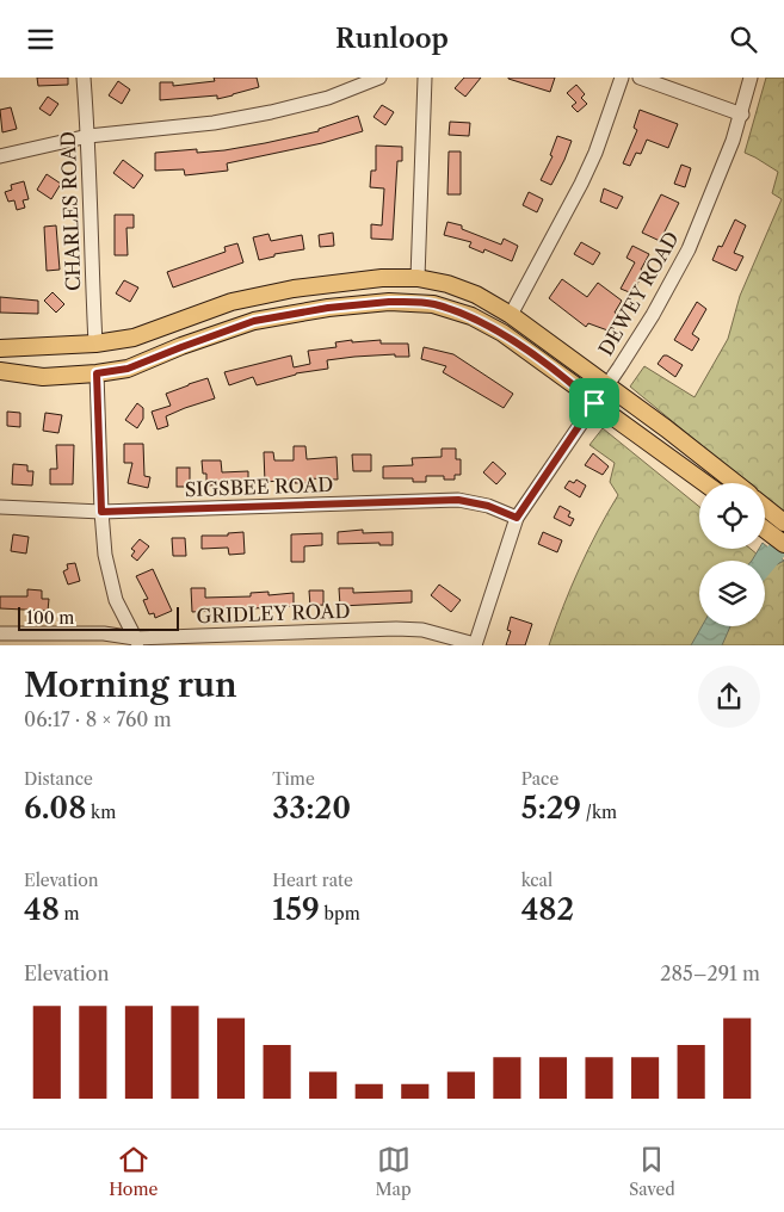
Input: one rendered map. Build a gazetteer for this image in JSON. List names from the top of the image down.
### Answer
{
  "streets": {
    "street": [
      "CHARLES ROAD",
      "DEWEY ROAD",
      "SIGSBEE ROAD",
      "GRIDLEY ROAD"
    ]
  },
  "crossings": [
    ["DEWEY ROAD", "SIGSBEE ROAD"],
    ["DEWEY ROAD", "GRIDLEY ROAD"]
  ],
  "scale_bar": "100 m",
  "page": {
    "header": "Runloop",
    "scale": "100 m",
    "heading": ["Morning run", "06:17 · 8 × 760 m"],
    "stats": [
      ["Distance", "6.08 km"],
      ["Time", "33:20"],
      ["Pace", "5:29 /km"],
      ["Elevation", "48 m"],
      ["Heart rate", "159 bpm"],
      ["kcal", "482"]
    ],
    "chart": ["Elevation", "285–291 m"],
    "tabs": ["Home", "Map", "Saved"]
  }
}
